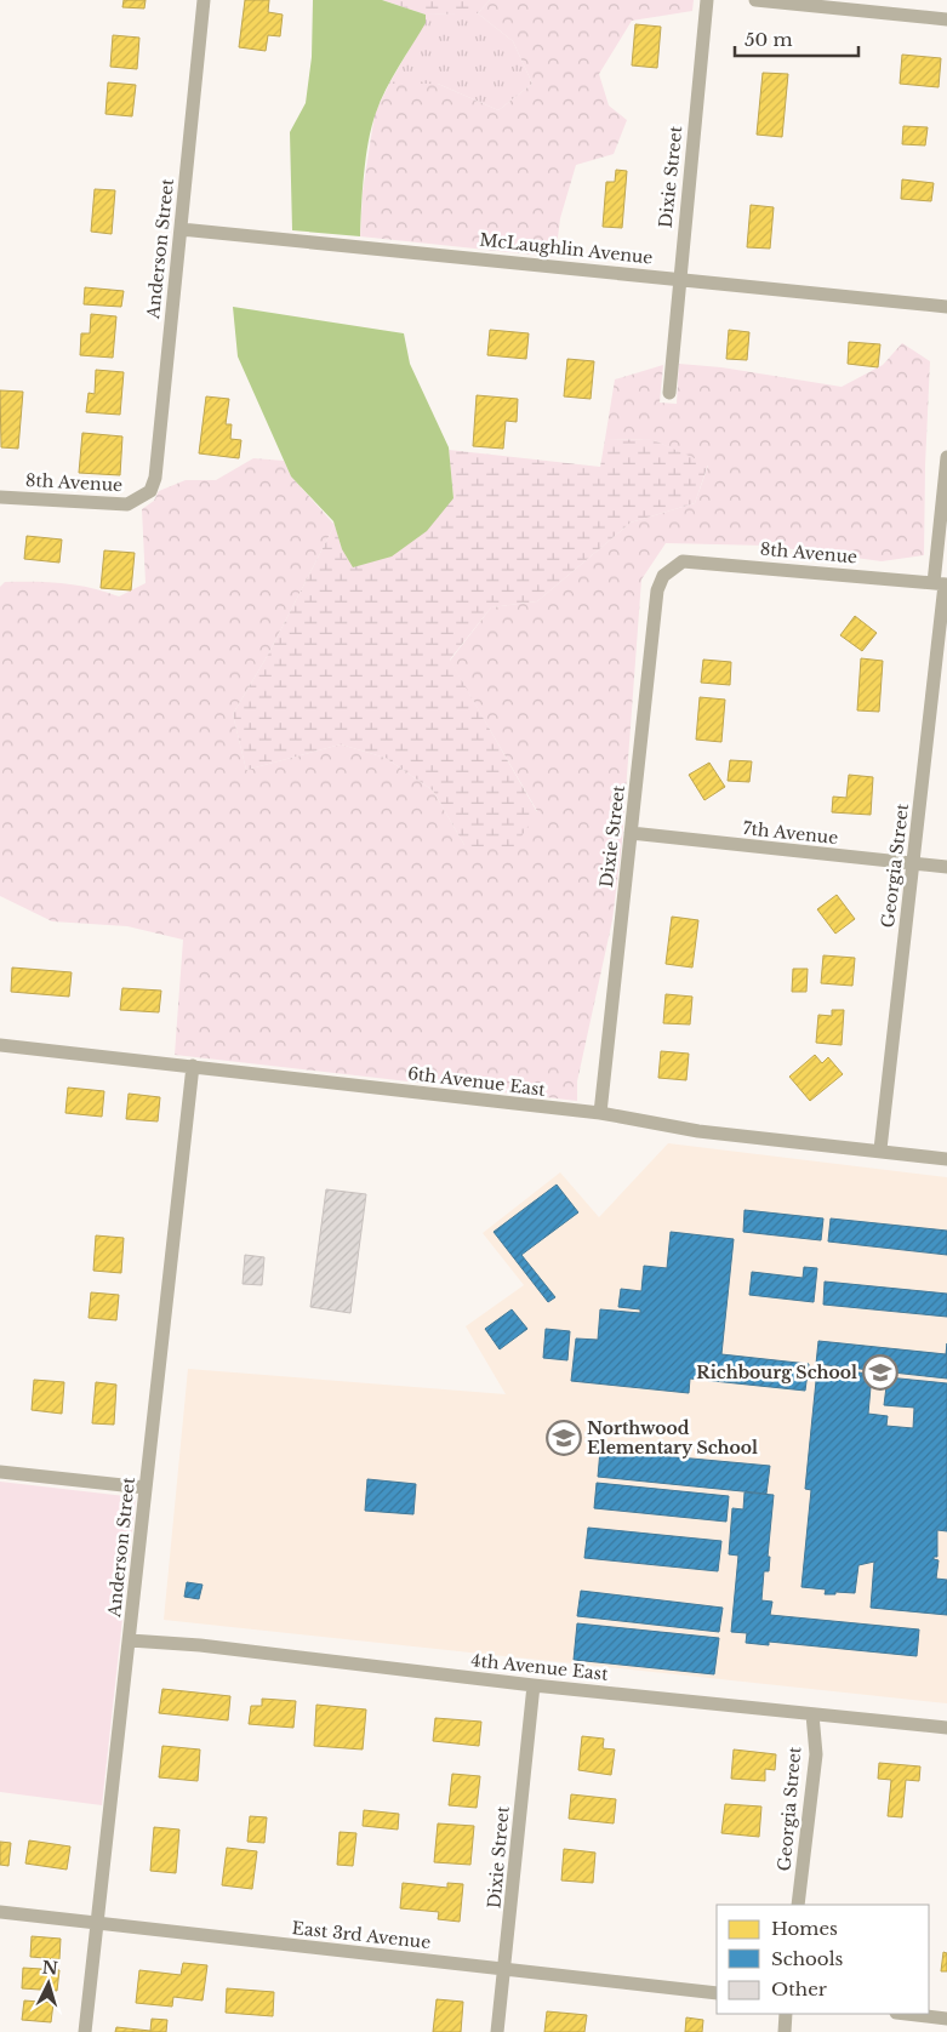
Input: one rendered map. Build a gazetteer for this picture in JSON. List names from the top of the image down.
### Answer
{
  "streets": {
    "street": [
      "Dixie Street",
      "Anderson Street",
      "McLaughlin Avenue",
      "8th Avenue",
      "7th Avenue",
      "Georgia Street",
      "6th Avenue East",
      "4th Avenue East",
      "East 3rd Avenue"
    ]
  },
  "crossings": [
    ["Dixie Street", "McLaughlin Avenue"],
    ["Dixie Street", "8th Avenue"],
    ["Dixie Street", "7th Avenue"],
    ["Dixie Street", "6th Avenue East"],
    ["Dixie Street", "4th Avenue East"],
    ["Dixie Street", "East 3rd Avenue"],
    ["Anderson Street", "McLaughlin Avenue"],
    ["Anderson Street", "8th Avenue"],
    ["Anderson Street", "6th Avenue East"],
    ["Anderson Street", "4th Avenue East"],
    ["Anderson Street", "East 3rd Avenue"],
    ["8th Avenue", "Georgia Street"],
    ["7th Avenue", "Georgia Street"],
    ["Georgia Street", "6th Avenue East"],
    ["Georgia Street", "4th Avenue East"]
  ],
  "places": {
    "school or university": ["Richbourg School", "Northwood Elementary School"]
  },
  "legend": ["Homes", "Schools", "Other"],
  "scale_bar": "50 m",
  "north": "top"
}
